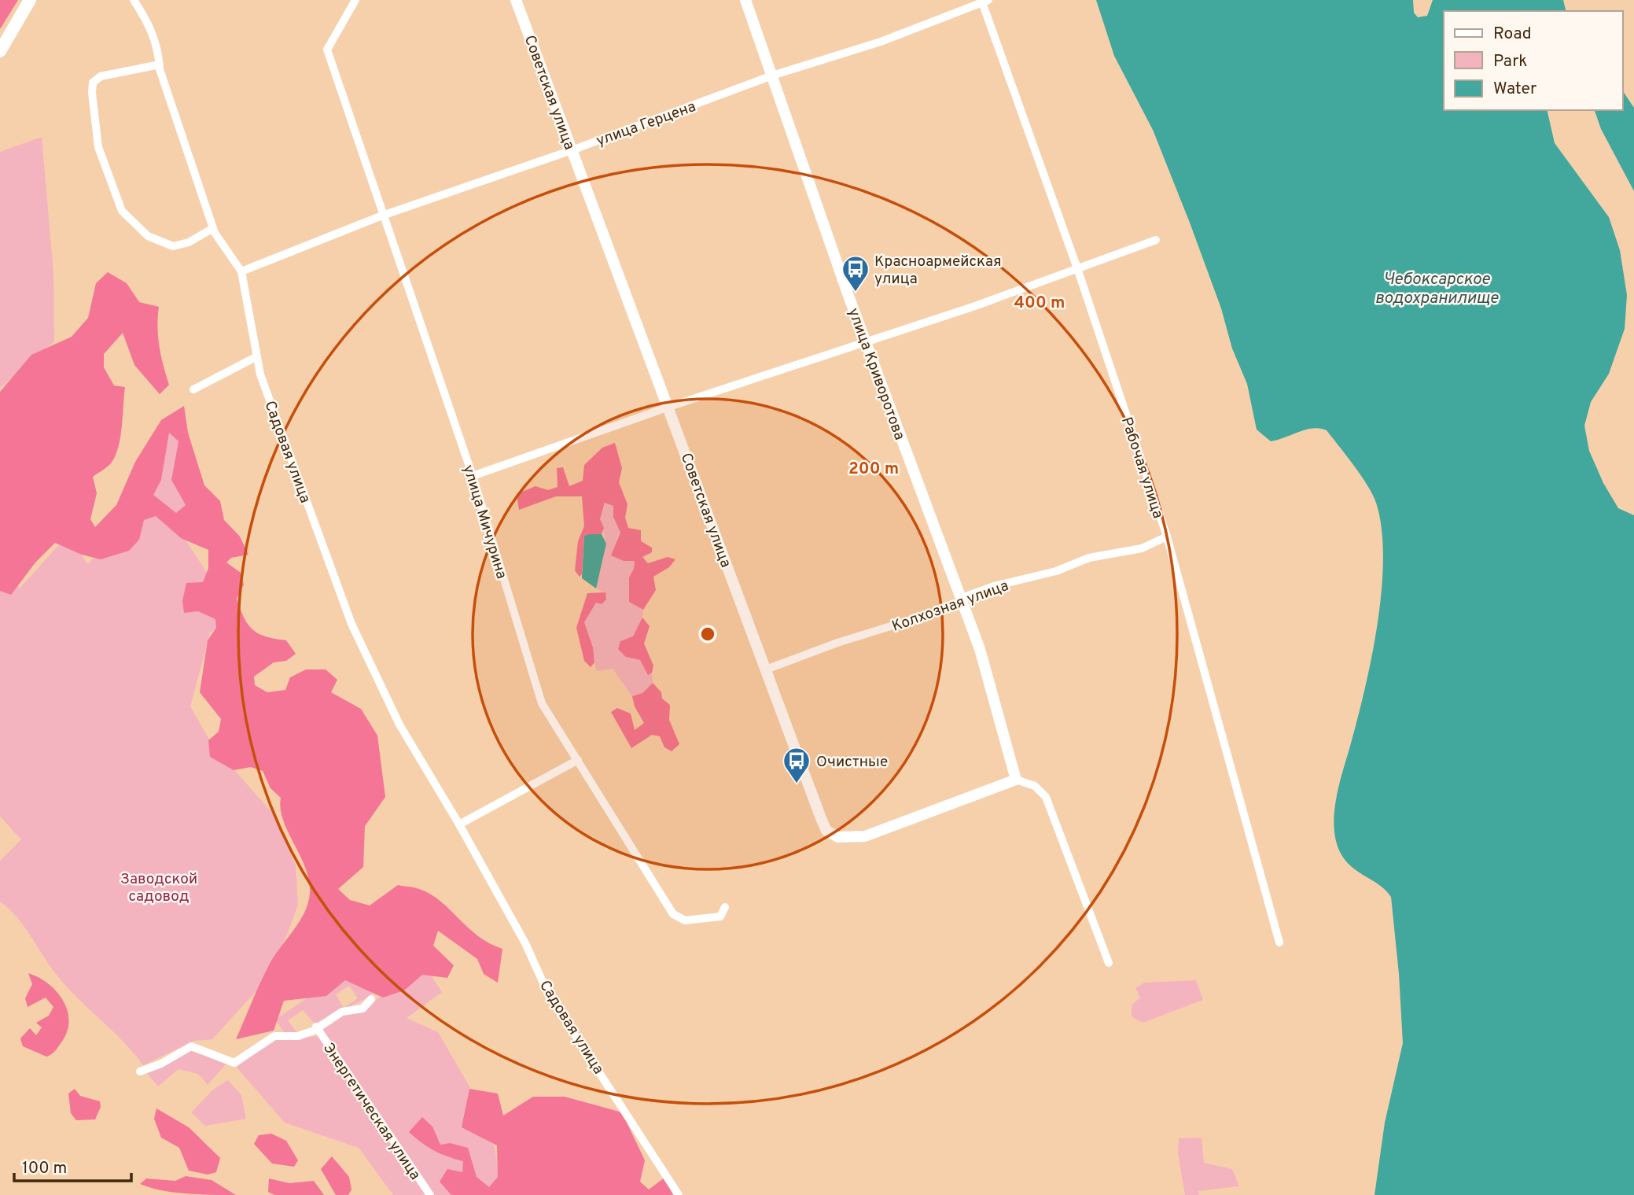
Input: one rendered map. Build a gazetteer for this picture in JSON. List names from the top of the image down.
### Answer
{
  "streets": {
    "street": [
      "Советская улица",
      "улица Герцена",
      "улица Криворотова",
      "Садовая улица",
      "Рабочая улица",
      "улица Мичурина",
      "Колхозная улица",
      "Энергетическая улица"
    ]
  },
  "crossings": [
    ["Советская улица", "улица Герцена"],
    ["Советская улица", "улица Криворотова"],
    ["Советская улица", "Колхозная улица"],
    ["улица Герцена", "улица Криворотова"],
    ["улица Герцена", "Садовая улица"],
    ["улица Герцена", "Рабочая улица"],
    ["улица Герцена", "улица Мичурина"],
    ["улица Криворотова", "Колхозная улица"],
    ["Рабочая улица", "Колхозная улица"]
  ],
  "water": ["Чебоксарское водохранилище"],
  "parks": ["Заводской садовод"],
  "places": {
    "bus stop": ["Красноармейская улица", "Очистные"]
  },
  "legend": ["Road", "Park", "Water"],
  "scale_bar": "100 m",
  "rings": ["400 m", "200 m"]
}
